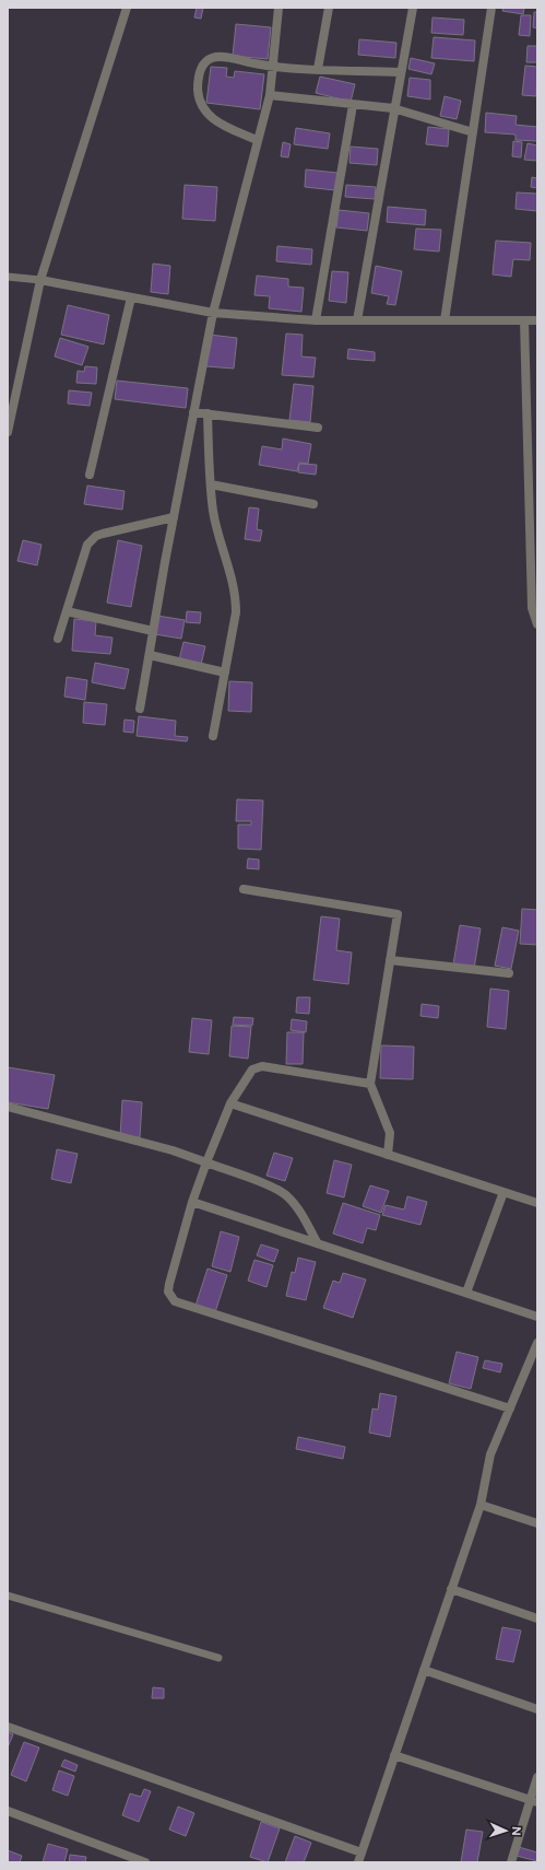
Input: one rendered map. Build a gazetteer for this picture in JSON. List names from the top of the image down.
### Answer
{
  "north": "right"
}
